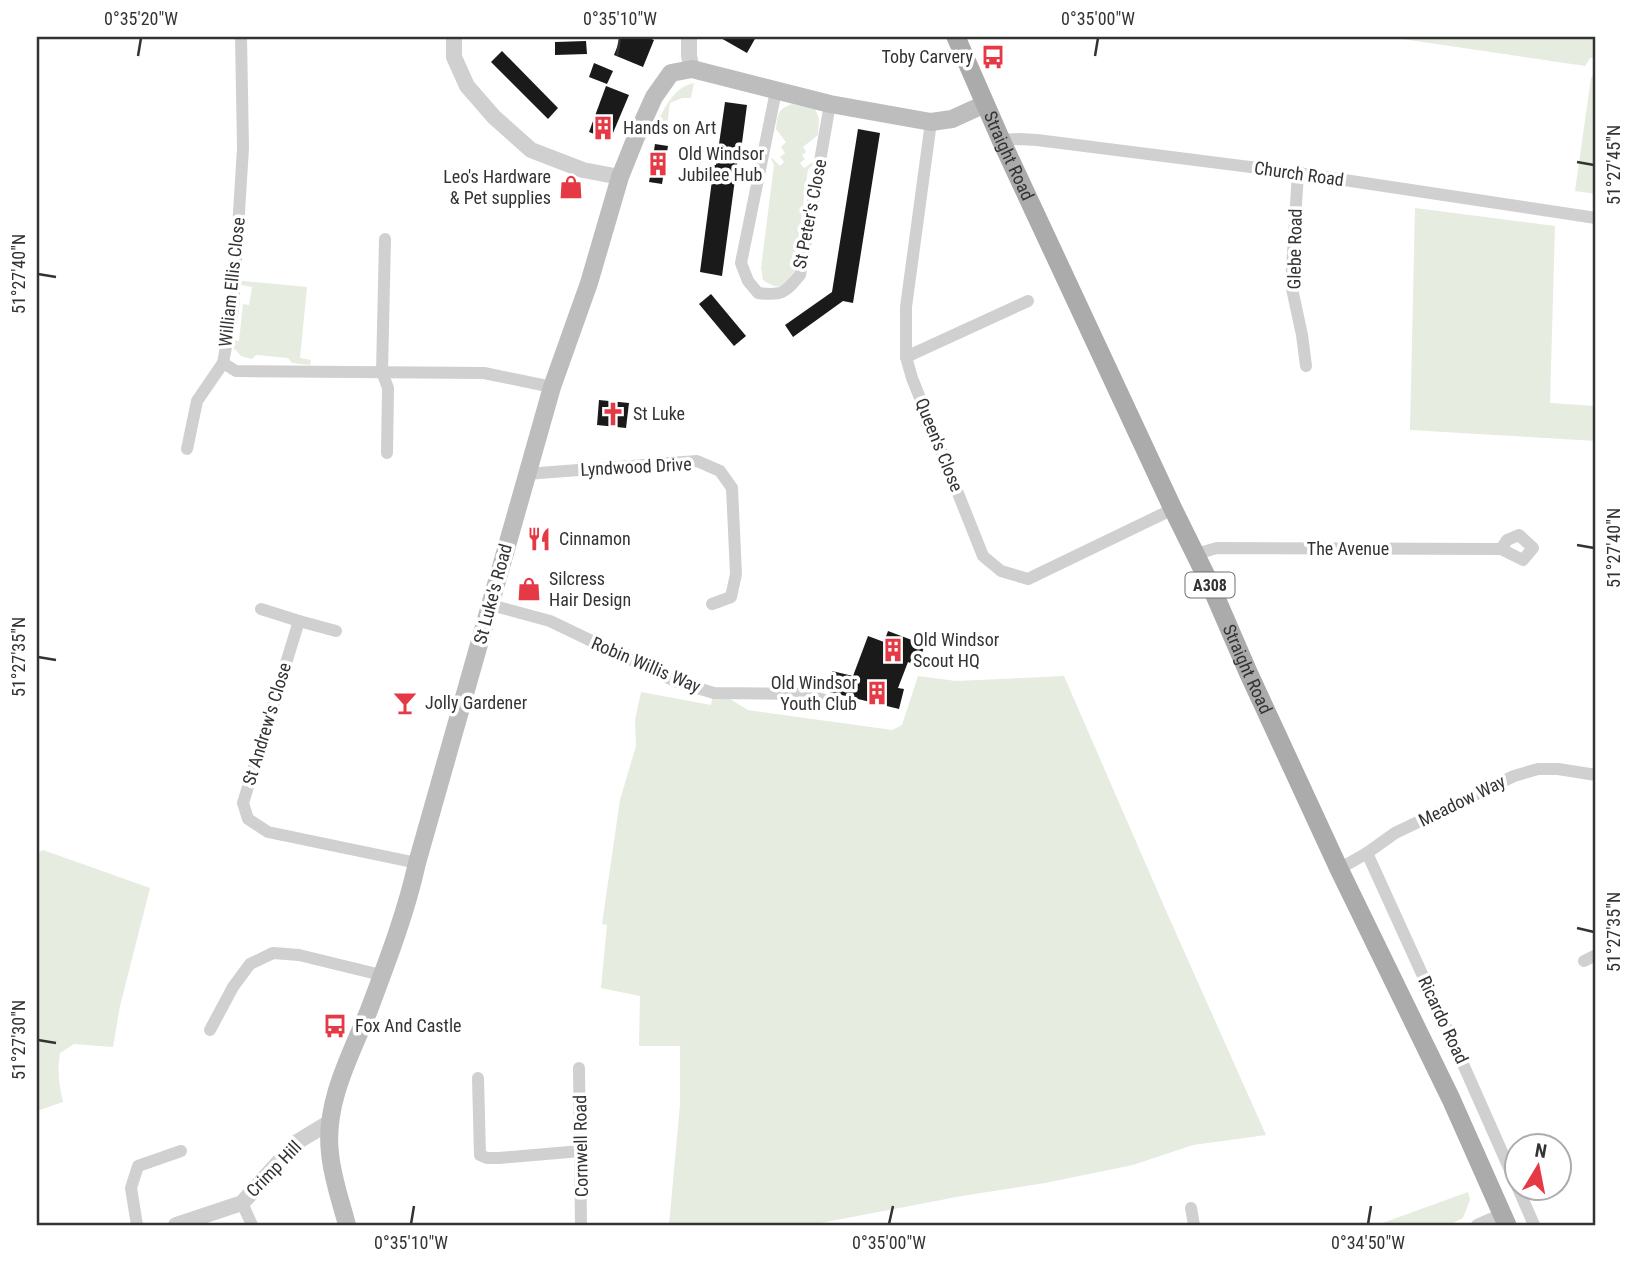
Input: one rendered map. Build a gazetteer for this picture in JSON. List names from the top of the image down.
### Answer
{
  "streets": {
    "main road": ["Straight Road", "A308", "St Luke's Road"],
    "street": [
      "Church Road",
      "St Peter's Close",
      "Glebe Road",
      "William Ellis Close",
      "Queen's Close",
      "Lyndwood Drive",
      "The Avenue",
      "Robin Willis Way",
      "St Andrew's Close",
      "Meadow Way",
      "Ricardo Road",
      "Cornwell Road",
      "Crimp Hill"
    ]
  },
  "crossings": [
    ["Straight Road", "Church Road"],
    ["Straight Road", "Queen's Close"],
    ["Straight Road", "The Avenue"],
    ["Straight Road", "Meadow Way"],
    ["Church Road", "Glebe Road"],
    ["William Ellis Close", "St Luke's Road"],
    ["Lyndwood Drive", "St Luke's Road"],
    ["St Luke's Road", "Robin Willis Way"],
    ["St Luke's Road", "St Andrew's Close"],
    ["St Luke's Road", "Crimp Hill"],
    ["Meadow Way", "Ricardo Road"]
  ],
  "places": {
    "bus stop": ["Toby Carvery", "Fox And Castle"],
    "building": [
      "Hands on Art",
      "Old Windsor Jubilee Hub",
      "Old Windsor Scout HQ",
      "Old Windsor Youth Club"
    ],
    "shop": ["Leo's Hardware & Pet supplies", "Silcress Hair Design"],
    "church": ["St Luke"],
    "restaurant": ["Cinnamon"],
    "bar": ["Jolly Gardener"]
  },
  "north": "top",
  "coordinates": [
    "0°35'20\"W",
    "0°35'10\"W",
    "0°35'00\"W",
    "51°27'45\"N",
    "51°27'40\"N",
    "51°27'35\"N",
    "51°27'30\"N",
    "0°34'50\"W"
  ]
}
